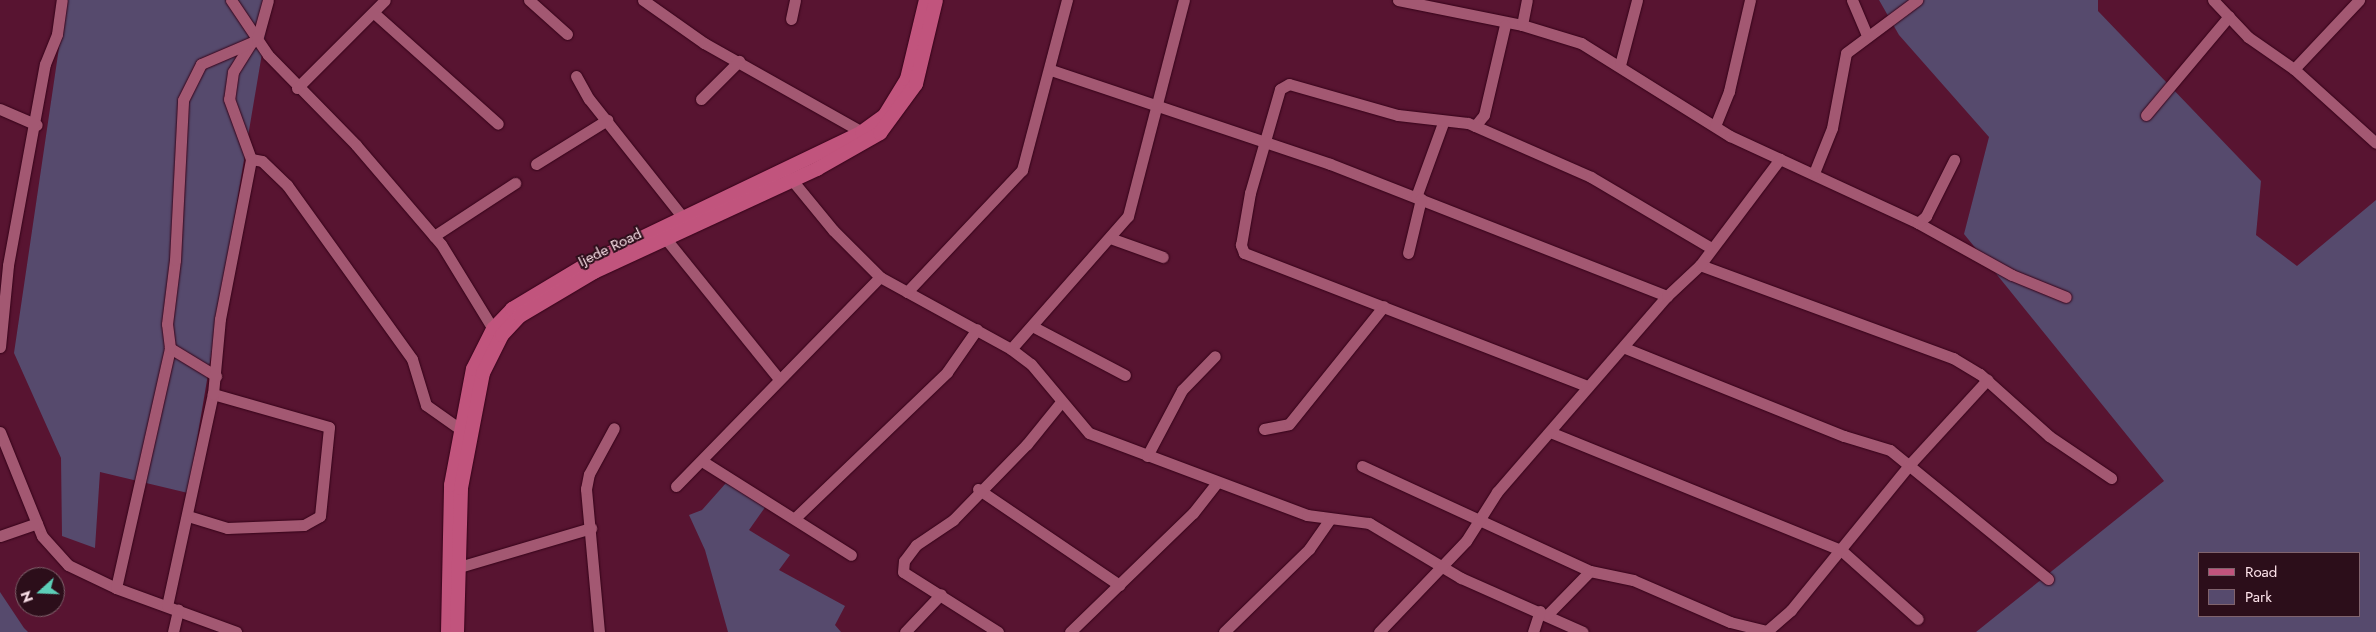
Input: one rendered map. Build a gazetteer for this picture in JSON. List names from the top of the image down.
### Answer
{
  "streets": {
    "main road": ["Ijede Road"]
  },
  "legend": ["Road", "Park"],
  "north": "left"
}
